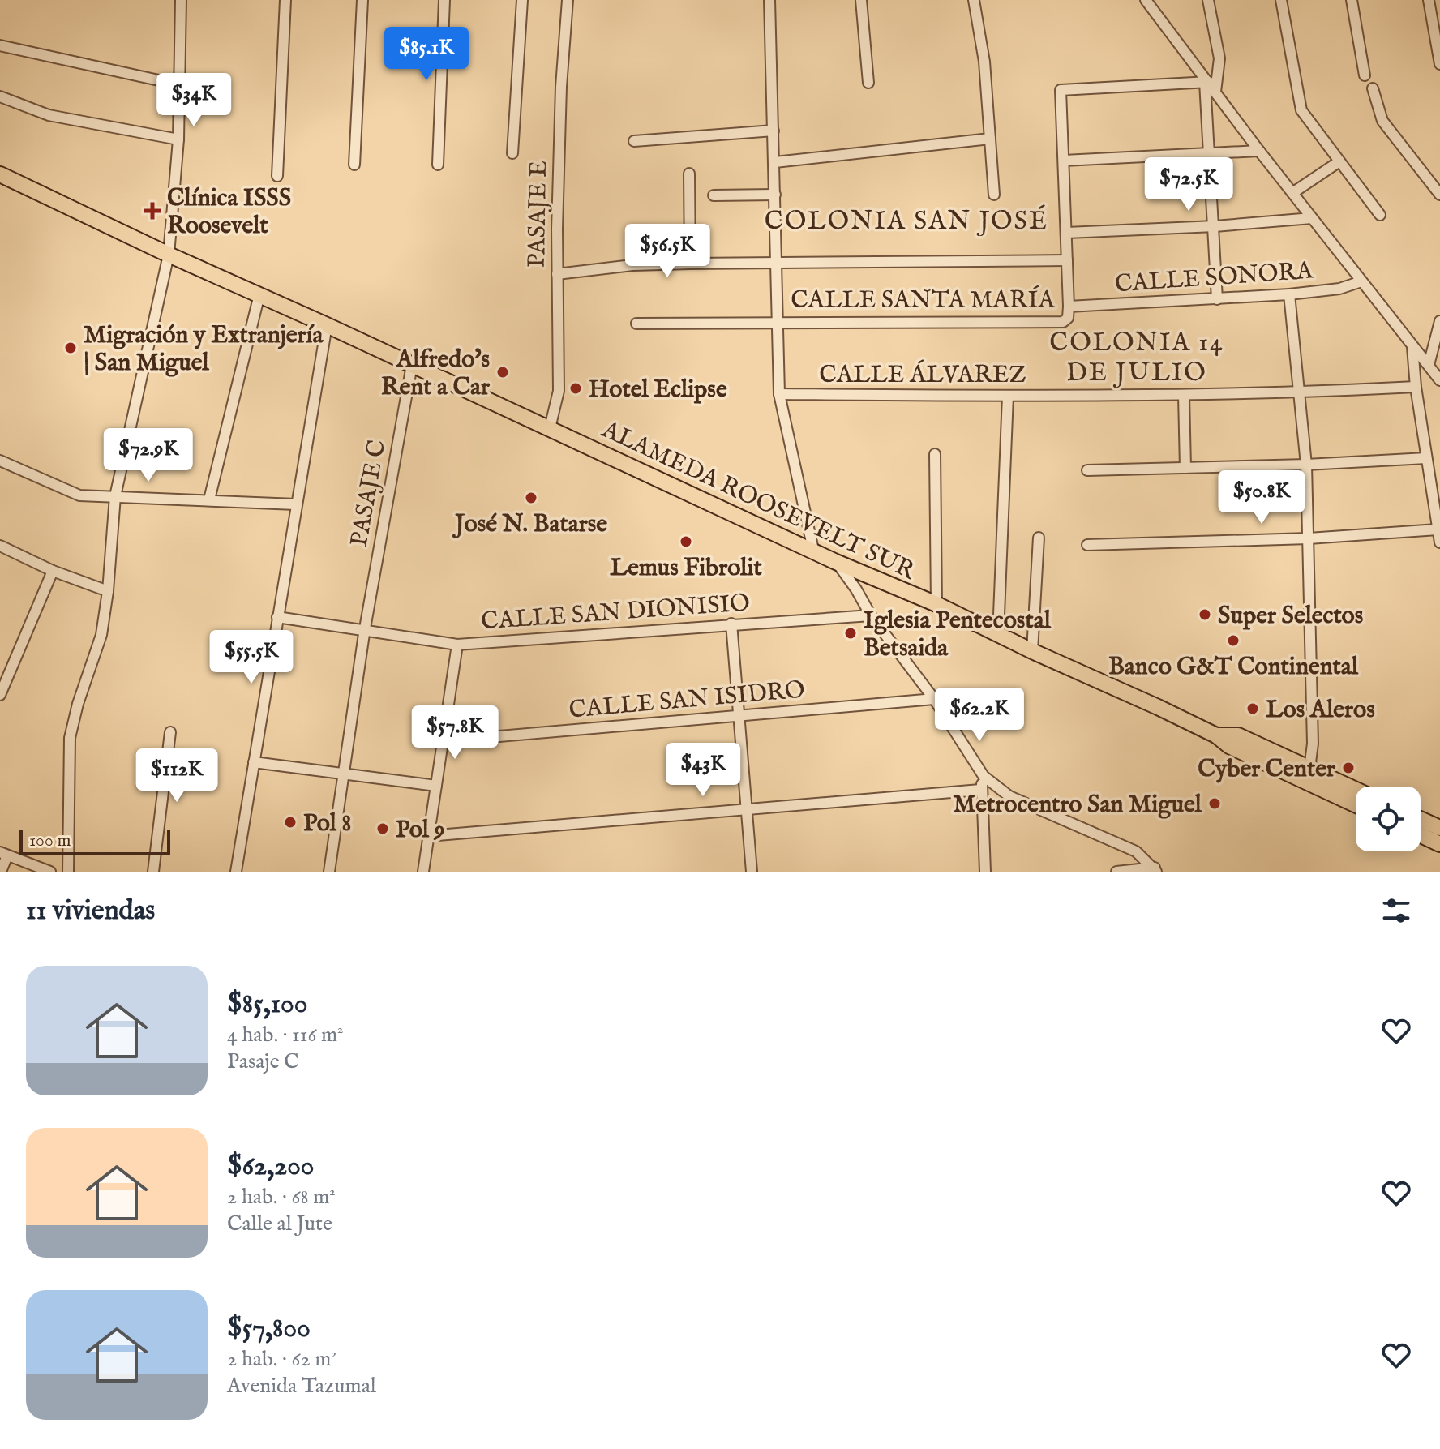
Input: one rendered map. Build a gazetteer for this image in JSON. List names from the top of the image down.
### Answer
{
  "streets": {
    "highway": ["ALAMEDA ROOSEVELT SUR"],
    "street": [
      "PASAJE E",
      "CALLE SONORA",
      "CALLE SANTA MARÍA",
      "CALLE ÁLVAREZ",
      "PASAJE C",
      "CALLE SAN DIONISIO",
      "CALLE SAN ISIDRO"
    ]
  },
  "crossings": [
    ["PASAJE E", "ALAMEDA ROOSEVELT SUR"],
    ["CALLE SONORA", "CALLE SANTA MARÍA"],
    ["PASAJE C", "ALAMEDA ROOSEVELT SUR"],
    ["PASAJE C", "CALLE SAN DIONISIO"]
  ],
  "districts": ["COLONIA SAN JOSÉ", "COLONIA 14 DE JULIO"],
  "places": {
    "health": ["Clínica ISSS Roosevelt"],
    "other": [
      "Migración y Extranjería | San Miguel",
      "Alfredo's Rent a Car",
      "Hotel Eclipse",
      "José N. Batarse",
      "Lemus Fibrolit",
      "Super Selectos",
      "Iglesia Pentecostal Betsaida",
      "Banco G&T Continental",
      "Los Aleros",
      "Cyber Center",
      "Metrocentro San Miguel",
      "Pol 8",
      "Pol 9"
    ]
  },
  "scale_bar": "100 m",
  "page": {
    "price": [
      "$85.1K",
      "$34K",
      "$72.5K",
      "$56.5K",
      "$72.9K",
      "$50.8K",
      "$55.5K",
      "$62.2K",
      "$57.8K",
      "$43K",
      "$112K"
    ],
    "scale": "100 m",
    "heading": "11 viviendas",
    "list": [
      {
        "name": "$85,100",
        "note": "4 hab. · 116 m² · Pasaje C"
      },
      {
        "name": "$62,200",
        "note": "2 hab. · 68 m² · Calle al Jute"
      },
      {
        "name": "$57,800",
        "note": "2 hab. · 62 m² · Avenida Tazumal"
      }
    ]
  }
}
